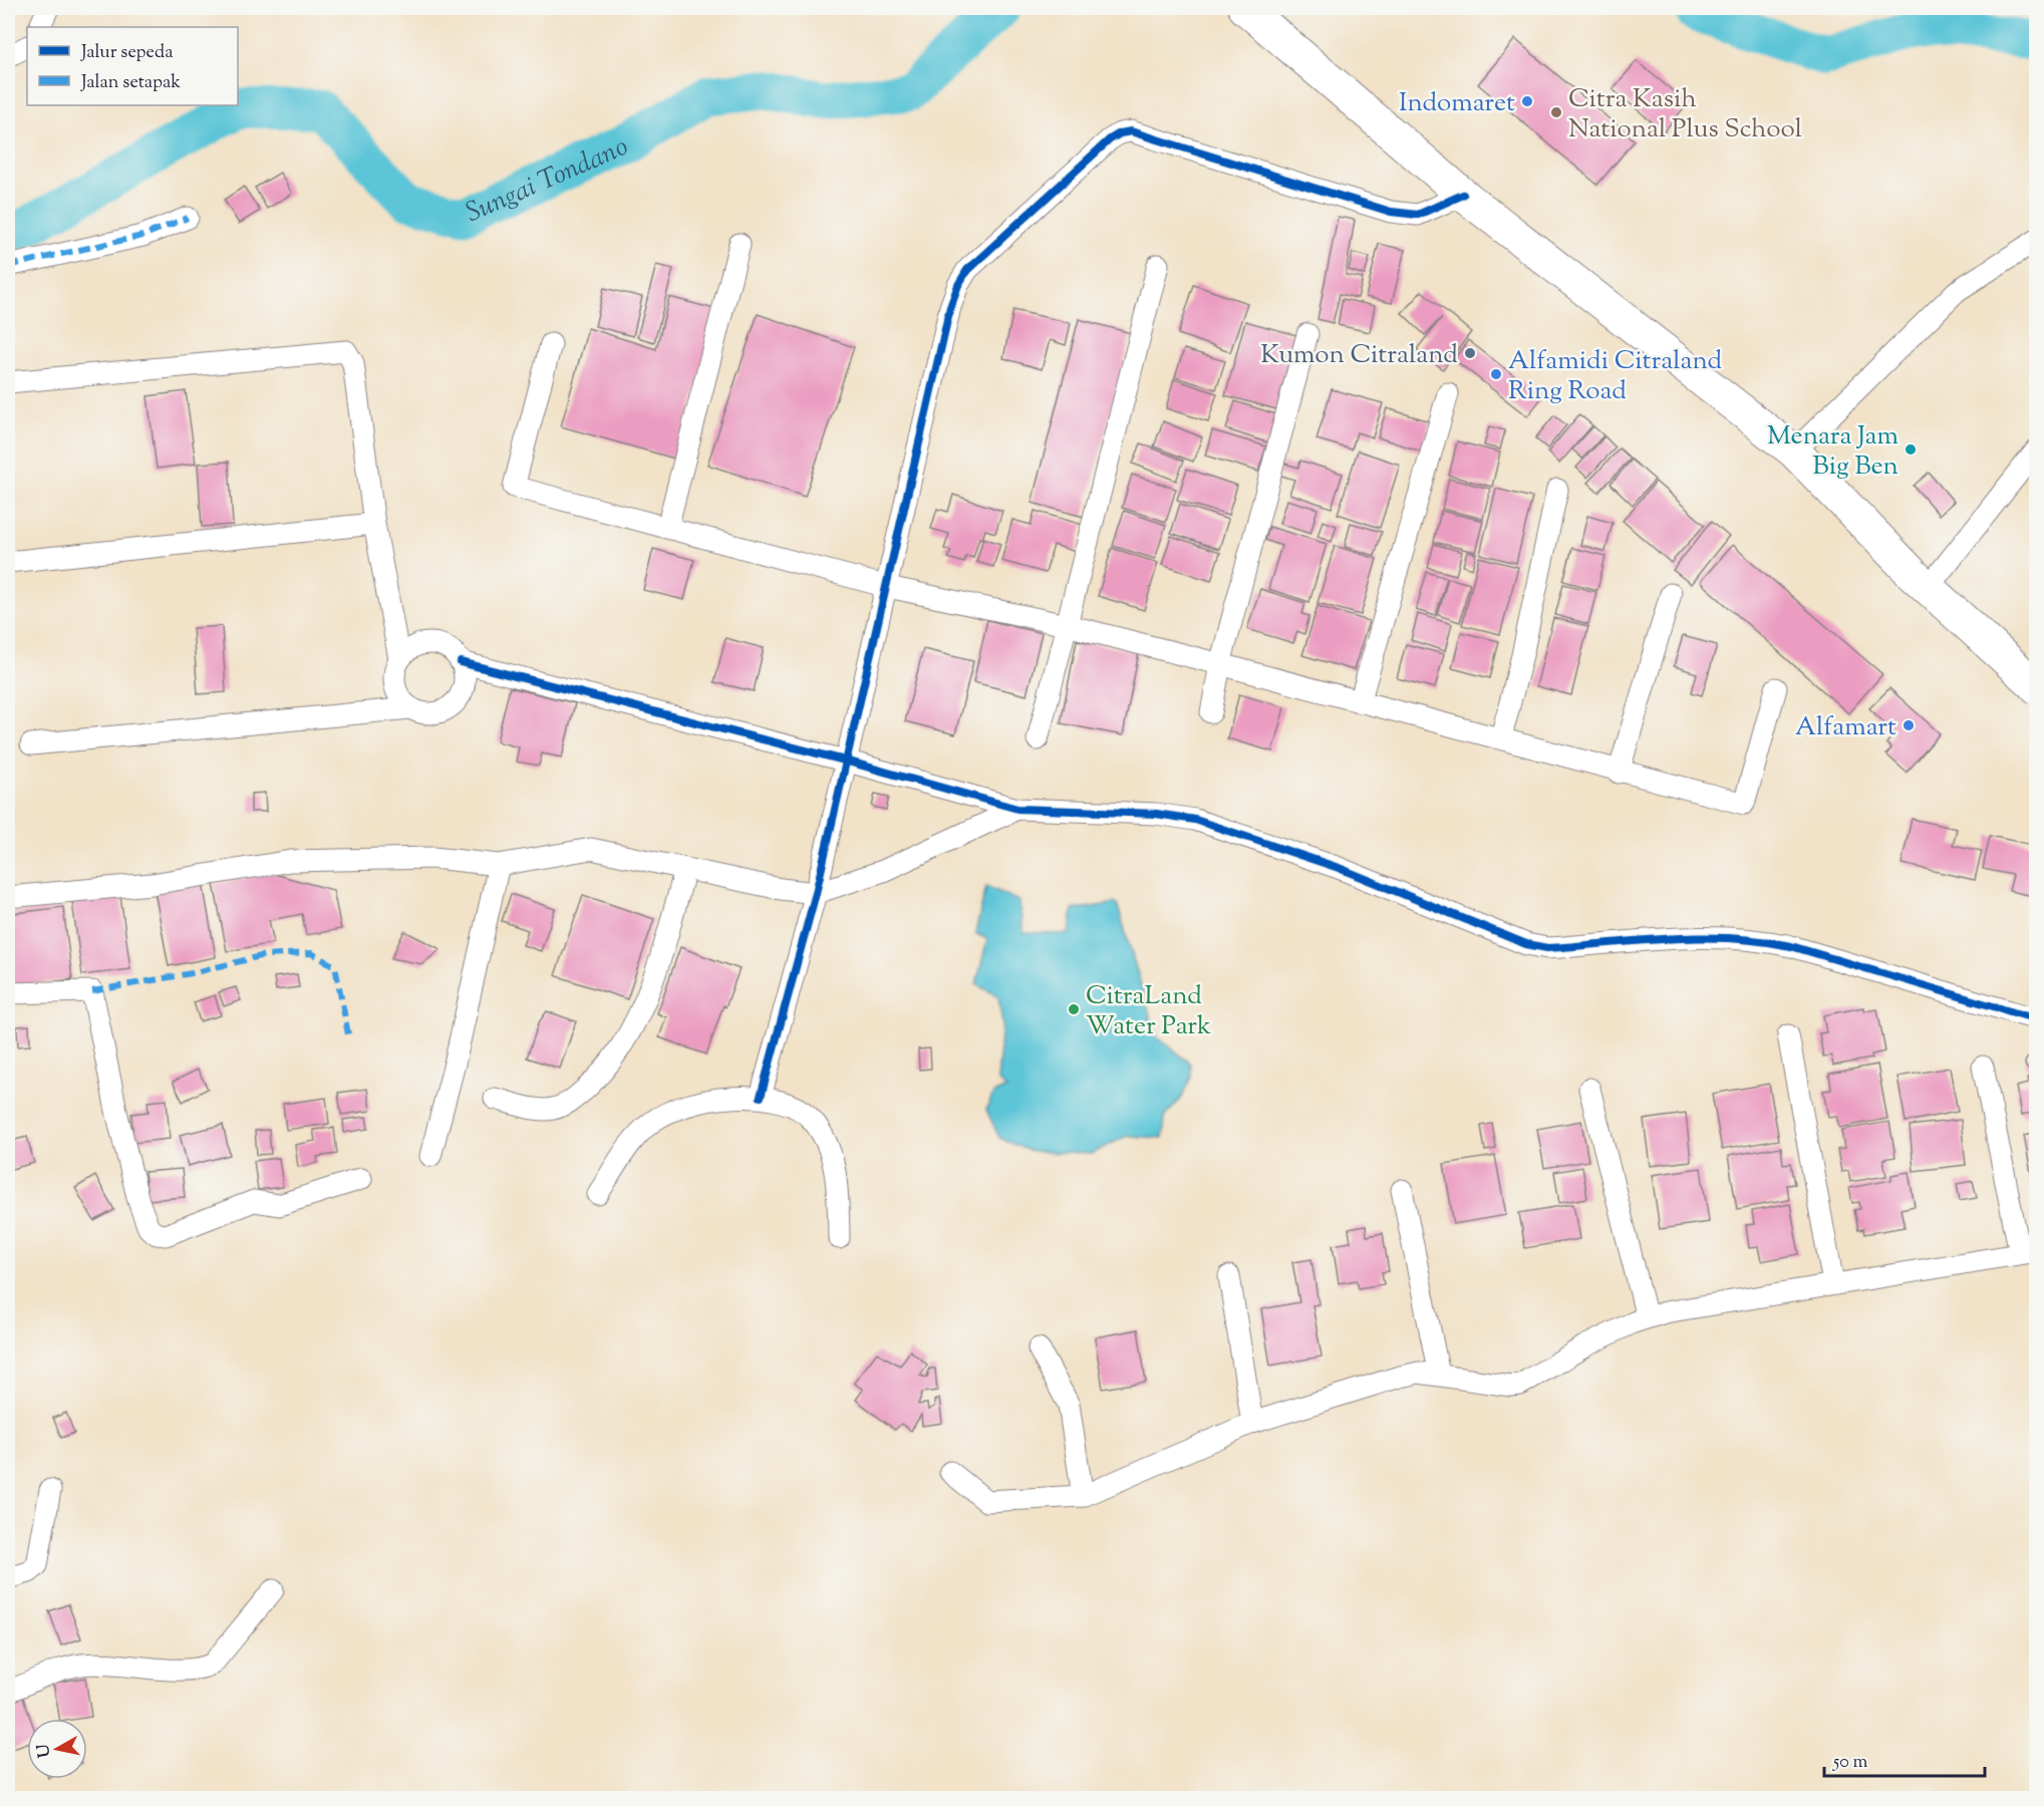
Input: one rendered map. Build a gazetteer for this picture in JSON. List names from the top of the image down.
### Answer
{
  "water": ["Sungai Tondano"],
  "places": [
    "Indomaret",
    "Citra Kasih National Plus School",
    "Kumon Citraland",
    "Alfamidi Citraland Ring Road",
    "Menara Jam Big Ben",
    "Alfamart",
    "CitraLand Water Park"
  ],
  "legend": ["Jalur sepeda", "Jalan setapak"],
  "scale_bar": "50 m",
  "north": "left"
}
